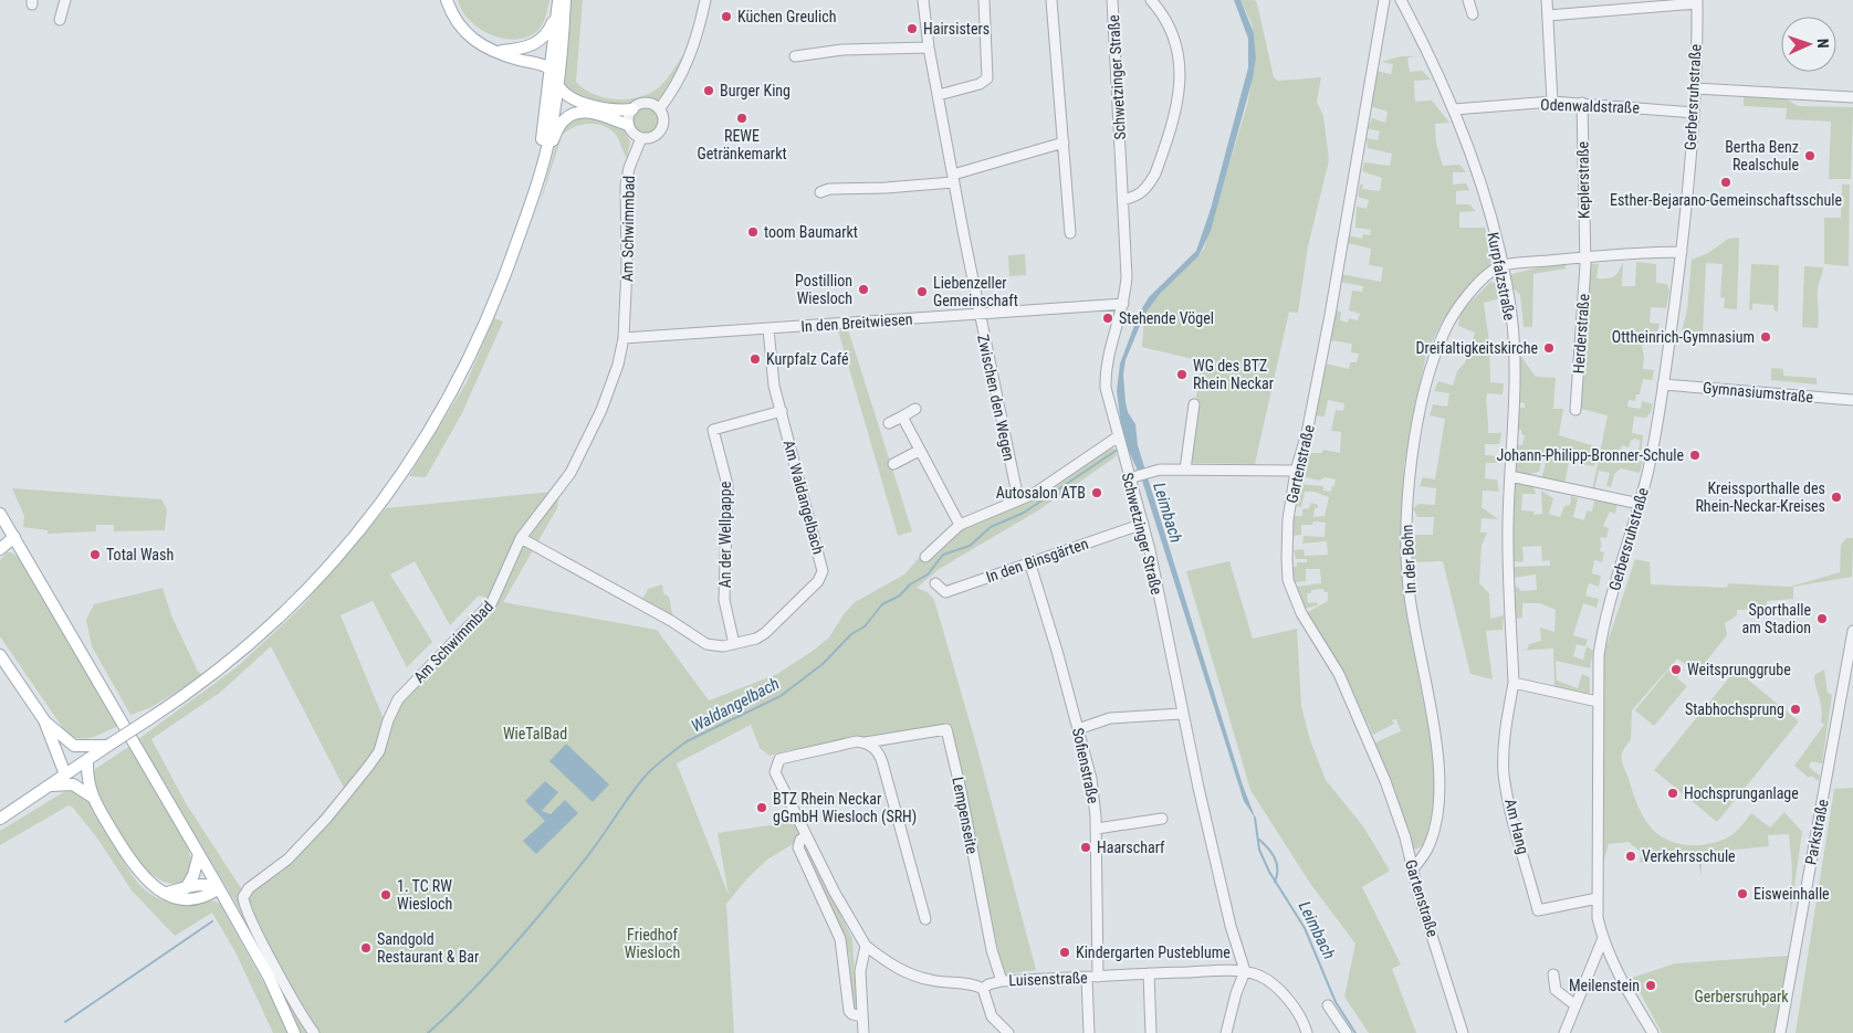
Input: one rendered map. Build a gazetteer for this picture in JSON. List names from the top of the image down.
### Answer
{
  "streets": {
    "street": [
      "Schwetzinger Straße",
      "Gerbersruhstraße",
      "Odenwaldstraße",
      "Keplerstraße",
      "Am Schwimmbad",
      "Kurpfalzstraße",
      "In den Breitwiesen",
      "Herderstraße",
      "Gymnasiumstraße",
      "Zwischen den Wegen",
      "Gartenstraße",
      "Am Waldangelbach",
      "An der Wellpappe",
      "In der Bohn",
      "In den Binsgärten",
      "Sofienstraße",
      "Lempenseite",
      "Am Hang",
      "Parkstraße",
      "Luisenstraße"
    ]
  },
  "crossings": [
    ["Schwetzinger Straße", "In den Breitwiesen"],
    ["Schwetzinger Straße", "In den Binsgärten"],
    ["Schwetzinger Straße", "Luisenstraße"],
    ["Gerbersruhstraße", "Odenwaldstraße"],
    ["Gerbersruhstraße", "Gymnasiumstraße"],
    ["Gerbersruhstraße", "Am Hang"],
    ["Odenwaldstraße", "Keplerstraße"],
    ["Odenwaldstraße", "Kurpfalzstraße"],
    ["Keplerstraße", "Herderstraße"],
    ["Am Schwimmbad", "In den Breitwiesen"],
    ["Am Schwimmbad", "Am Waldangelbach"],
    ["Kurpfalzstraße", "In der Bohn"],
    ["Kurpfalzstraße", "Am Hang"],
    ["In den Breitwiesen", "Zwischen den Wegen"],
    ["In den Breitwiesen", "Am Waldangelbach"],
    ["Gartenstraße", "In der Bohn"],
    ["Am Waldangelbach", "An der Wellpappe"],
    ["In den Binsgärten", "Sofienstraße"],
    ["Sofienstraße", "Luisenstraße"],
    ["Lempenseite", "Luisenstraße"]
  ],
  "water": ["Leimbach", "Waldangelbach"],
  "parks": ["WieTalBad", "Friedhof Wiesloch", "Gerbersruhpark"],
  "places": [
    "Küchen Greulich",
    "Hairsisters",
    "Burger King",
    "REWE Getränkemarkt",
    "Bertha Benz Realschule",
    "Esther-Bejarano-Gemeinschaftsschule",
    "toom Baumarkt",
    "Postillion Wiesloch",
    "Liebenzeller Gemeinschaft",
    "Stehende Vögel",
    "Ottheinrich-Gymnasium",
    "Dreifaltigkeitskirche",
    "Kurpfalz Café",
    "WG des BTZ Rhein Neckar",
    "Johann-Philipp-Bronner-Schule",
    "Autosalon ATB",
    "Kreissporthalle des Rhein-Neckar-Kreises",
    "Total Wash",
    "Sporthalle am Stadion",
    "Weitsprunggrube",
    "Stabhochsprung",
    "Hochsprunganlage",
    "BTZ Rhein Neckar gGmbH Wiesloch (SRH)",
    "Haarscharf",
    "Verkehrsschule",
    "Eisweinhalle",
    "1. TC RW Wiesloch",
    "Sandgold Restaurant & Bar",
    "Kindergarten Pusteblume",
    "Meilenstein"
  ],
  "north": "right"
}
